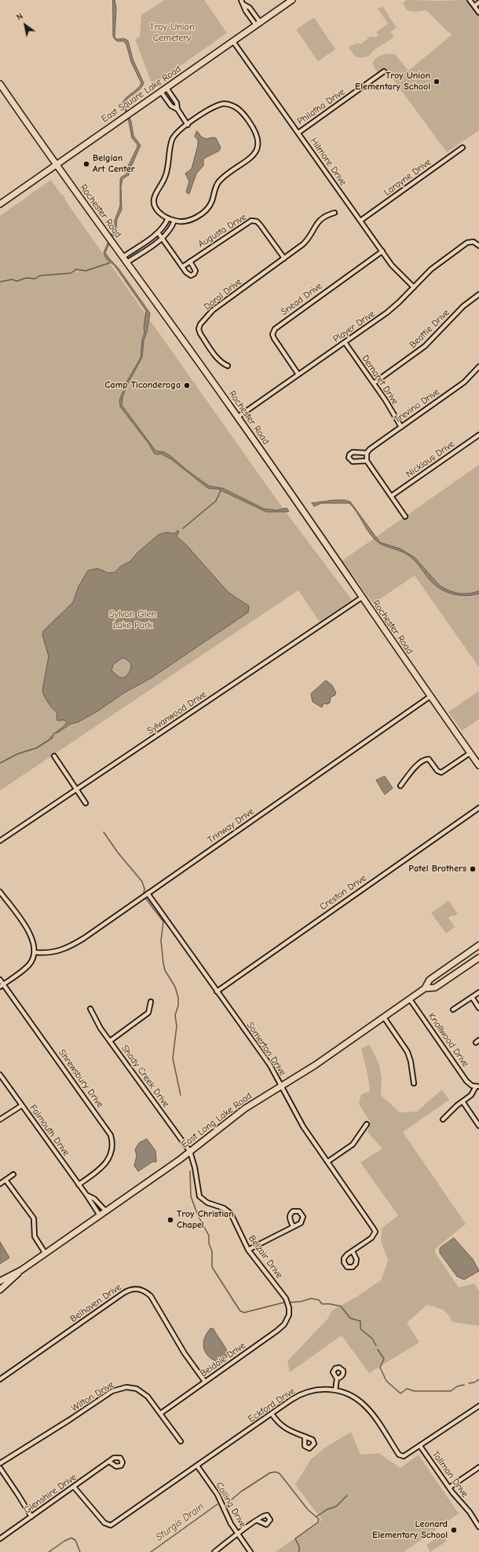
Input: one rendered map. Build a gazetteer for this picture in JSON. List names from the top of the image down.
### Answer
{
  "streets": {
    "main road": ["East Square Lake Road", "Rochester Road", "East Long Lake Road"],
    "street": [
      "Philatha Drive",
      "Hilmore Drive",
      "Larayne Drive",
      "Augusta Drive",
      "Doral Drive",
      "Snead Drive",
      "Player Drive",
      "Beattie Drive",
      "Demaret Drive",
      "Trevino Drive",
      "Nicklaus Drive",
      "Sylvanwood Drive",
      "Trinway Drive",
      "Creston Drive",
      "Knollwood Drive",
      "Somerton Drive",
      "Shady Creek Drive",
      "Shrewsbury Drive",
      "Falmouth Drive",
      "Belzair Drive",
      "Belhaven Drive",
      "Beldale Drive",
      "Wilton Drive",
      "Eckford Drive",
      "Tallman Drive",
      "Glenshire Drive",
      "Colling Drive"
    ]
  },
  "crossings": [
    ["East Square Lake Road", "Hilmore Drive"],
    ["East Square Lake Road", "Rochester Road"],
    ["Philatha Drive", "Hilmore Drive"],
    ["Hilmore Drive", "Larayne Drive"],
    ["Hilmore Drive", "Snead Drive"],
    ["Hilmore Drive", "Player Drive"],
    ["Rochester Road", "Player Drive"],
    ["Rochester Road", "Sylvanwood Drive"],
    ["Rochester Road", "Trinway Drive"],
    ["Augusta Drive", "Doral Drive"],
    ["Snead Drive", "Player Drive"],
    ["Player Drive", "Demaret Drive"],
    ["Beattie Drive", "Demaret Drive"],
    ["Demaret Drive", "Trevino Drive"],
    ["Trinway Drive", "Somerton Drive"],
    ["Creston Drive", "Somerton Drive"],
    ["Knollwood Drive", "East Long Lake Road"],
    ["Somerton Drive", "East Long Lake Road"],
    ["Shady Creek Drive", "East Long Lake Road"],
    ["Shady Creek Drive", "Belzair Drive"],
    ["Shrewsbury Drive", "Falmouth Drive"],
    ["East Long Lake Road", "Falmouth Drive"],
    ["East Long Lake Road", "Belzair Drive"],
    ["Belzair Drive", "Beldale Drive"],
    ["Belhaven Drive", "Beldale Drive"],
    ["Beldale Drive", "Wilton Drive"],
    ["Eckford Drive", "Tallman Drive"],
    ["Eckford Drive", "Glenshire Drive"],
    ["Eckford Drive", "Colling Drive"]
  ],
  "water": ["Sturgis Drain"],
  "parks": ["Troy Union Cemetery", "Sylvan Glen Lake Park"],
  "places": [
    "Troy Union Elementary School",
    "Belgian Art Center",
    "Camp Ticonderoga",
    "Patel Brothers",
    "Troy Christian Chapel",
    "Leonard Elementary School"
  ],
  "north": "top left"
}
